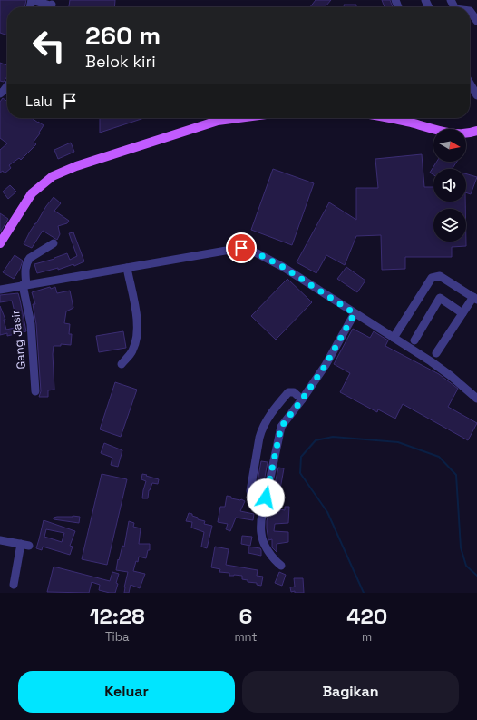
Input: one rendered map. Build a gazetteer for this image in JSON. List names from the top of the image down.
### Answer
{
  "streets": {
    "street": ["Gang Jasir"]
  },
  "north": "right",
  "page": {
    "turn": ["260 m", "Belok kiri"],
    "then": "Lalu",
    "eta": [
      "12:28",
      "Tiba",
      "6",
      "mnt",
      "420",
      "m"
    ],
    "buttons": ["Keluar", "Bagikan"]
  }
}
